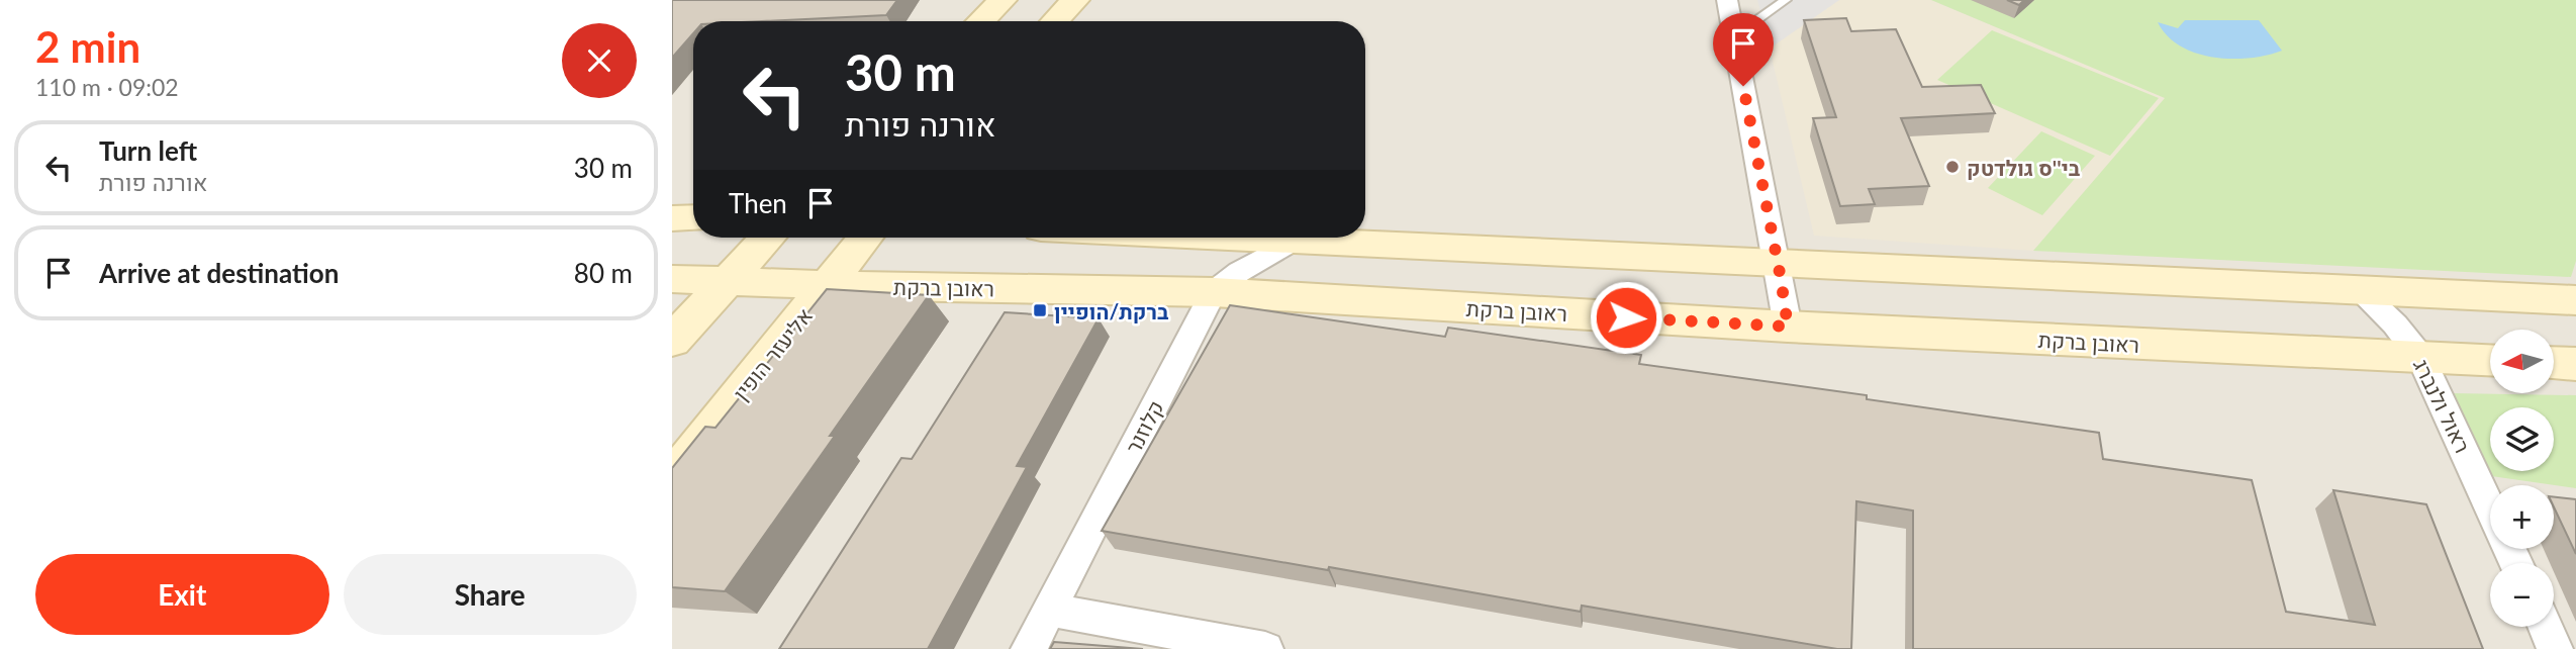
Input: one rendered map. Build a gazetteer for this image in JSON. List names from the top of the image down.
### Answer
{
  "streets": {
    "street": [
      "ראובן ברקת",
      "אליעזר הופין",
      "ראול ולנברג",
      "קלוזנר"
    ]
  },
  "crossings": [
    ["ראובן ברקת", "אליעזר הופין"],
    ["ראובן ברקת", "ראול ולנברג"],
    ["ראובן ברקת", "קלוזנר"]
  ],
  "places": {
    "other": ["בי''ס גולדטק"],
    "transit": ["ברקת/הופיין"]
  },
  "north": "left",
  "page": {
    "heading": ["2 min", "110 m · 09:02"],
    "turn": ["30 m", "אורנה פורת"],
    "list": [
      {
        "name": "Turn left",
        "note": "אורנה פורת",
        "value": "30 m"
      },
      {
        "name": "Arrive at destination",
        "value": "80 m"
      }
    ],
    "then": "Then",
    "map_buttons": ["+", "−"],
    "buttons": ["Exit", "Share"]
  }
}
